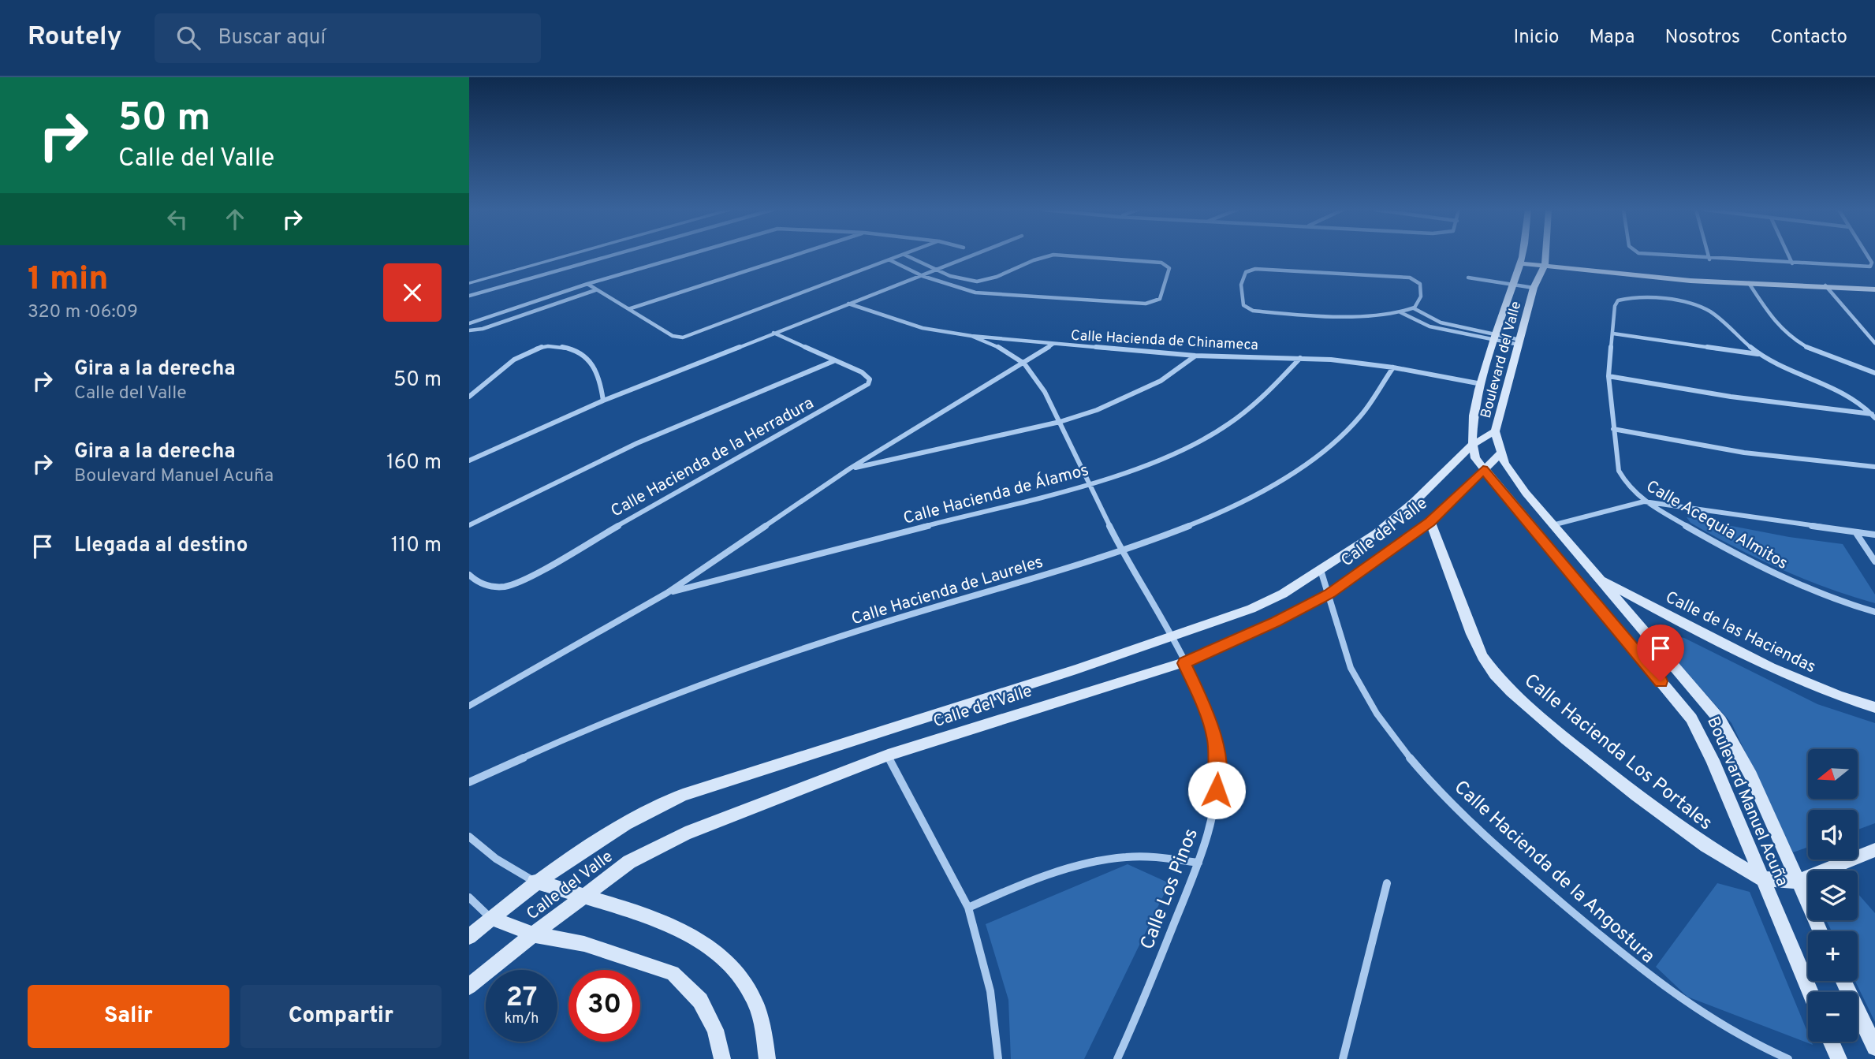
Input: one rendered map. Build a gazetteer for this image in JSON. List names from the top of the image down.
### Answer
{
  "streets": {
    "street": [
      "Calle Hacienda de Chinameca",
      "Boulevard del Valle",
      "Calle Hacienda de la Herradura",
      "Calle Hacienda de Álamos",
      "Calle Acequia Almitos",
      "Calle del Valle",
      "Calle Hacienda de Laureles",
      "Calle de las Haciendas",
      "Calle Hacienda Los Portales",
      "Boulevard Manuel Acuña",
      "Calle Hacienda de la Angostura",
      "Calle Los Pinos"
    ]
  },
  "crossings": [
    ["Calle Hacienda de Chinameca", "Boulevard del Valle"],
    ["Calle Hacienda de Chinameca", "Calle Hacienda de Álamos"],
    ["Calle Hacienda de Chinameca", "Calle Hacienda de Laureles"],
    ["Boulevard del Valle", "Calle del Valle"],
    ["Boulevard del Valle", "Boulevard Manuel Acuña"],
    ["Calle Hacienda de Álamos", "Calle Los Pinos"],
    ["Calle del Valle", "Calle Hacienda Los Portales"],
    ["Calle del Valle", "Boulevard Manuel Acuña"],
    ["Calle del Valle", "Calle Hacienda de la Angostura"],
    ["Calle del Valle", "Calle Los Pinos"],
    ["Calle Hacienda de Laureles", "Calle Los Pinos"],
    ["Calle de las Haciendas", "Boulevard Manuel Acuña"],
    ["Calle Hacienda Los Portales", "Boulevard Manuel Acuña"]
  ],
  "north": "left",
  "page": {
    "header": "Routely",
    "search": "Buscar aquí",
    "nav": [
      "Inicio",
      "Mapa",
      "Nosotros",
      "Contacto"
    ],
    "turn": ["50 m", "Calle del Valle"],
    "heading": ["1 min", "320 m · 06:09"],
    "list": [
      {
        "name": "Gira a la derecha",
        "note": "Calle del Valle",
        "value": "50 m"
      },
      {
        "name": "Gira a la derecha",
        "note": "Boulevard Manuel Acuña",
        "value": "160 m"
      },
      {
        "name": "Llegada al destino",
        "value": "110 m"
      }
    ],
    "map_buttons": ["+", "−"],
    "speed": "27 km/h",
    "limit": "30",
    "buttons": ["Salir", "Compartir"]
  }
}
